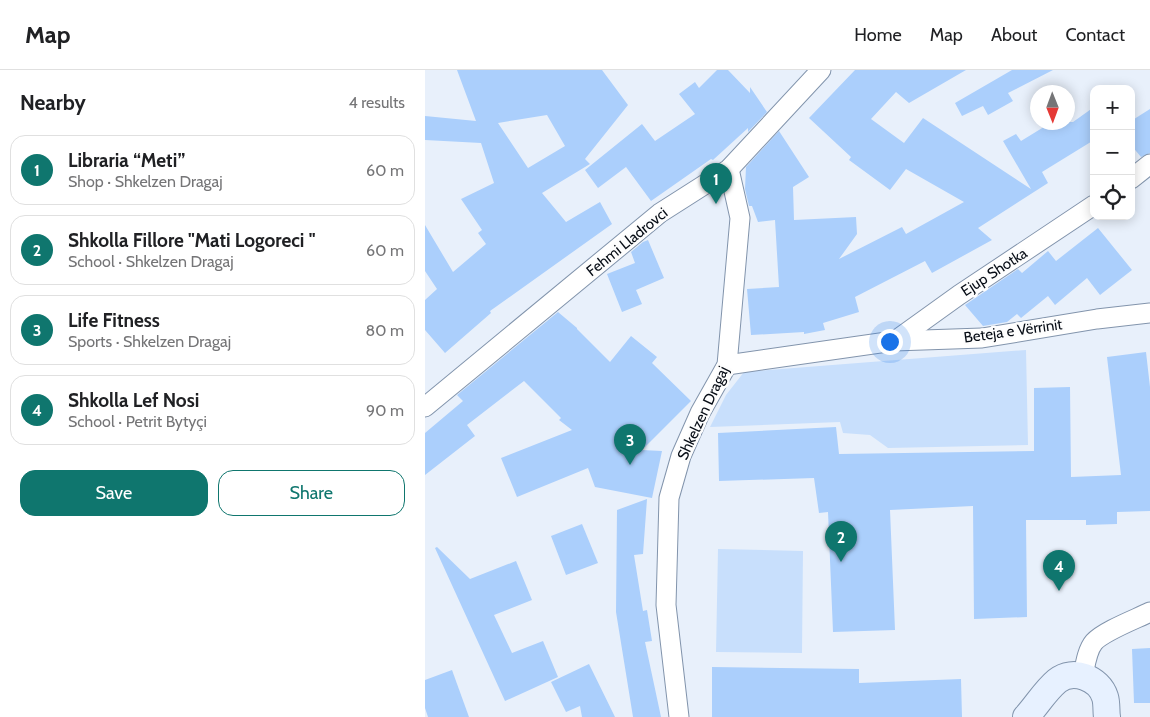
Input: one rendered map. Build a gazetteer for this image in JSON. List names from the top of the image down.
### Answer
{
  "streets": {
    "street": [
      "Fehmi Lladrovci",
      "Ejup Shotka",
      "Beteja e Vërrinit",
      "Shkelzen Dragaj"
    ]
  },
  "crossings": [
    ["Fehmi Lladrovci", "Shkelzen Dragaj"],
    ["Ejup Shotka", "Beteja e Vërrinit"],
    ["Beteja e Vërrinit", "Shkelzen Dragaj"]
  ],
  "north": "bottom",
  "page": {
    "header": "Map",
    "nav": [
      "Home",
      "Map",
      "About",
      "Contact"
    ],
    "heading": ["Nearby", "4 results"],
    "map_buttons": ["+", "−"],
    "list": [
      {
        "mark": "1",
        "name": "Libraria “Meti”",
        "note": "Shop · Shkelzen Dragaj",
        "value": "60 m"
      },
      {
        "mark": "2",
        "name": "Shkolla Fillore \"Mati Logoreci \"",
        "note": "School · Shkelzen Dragaj",
        "value": "60 m"
      },
      {
        "mark": "3",
        "name": "Life Fitness",
        "note": "Sports · Shkelzen Dragaj",
        "value": "80 m"
      },
      {
        "mark": "4",
        "name": "Shkolla Lef Nosi",
        "note": "School · Petrit Bytyçi",
        "value": "90 m"
      }
    ],
    "pins": [
      "1",
      "3",
      "2",
      "4"
    ],
    "buttons": ["Save", "Share"]
  }
}
